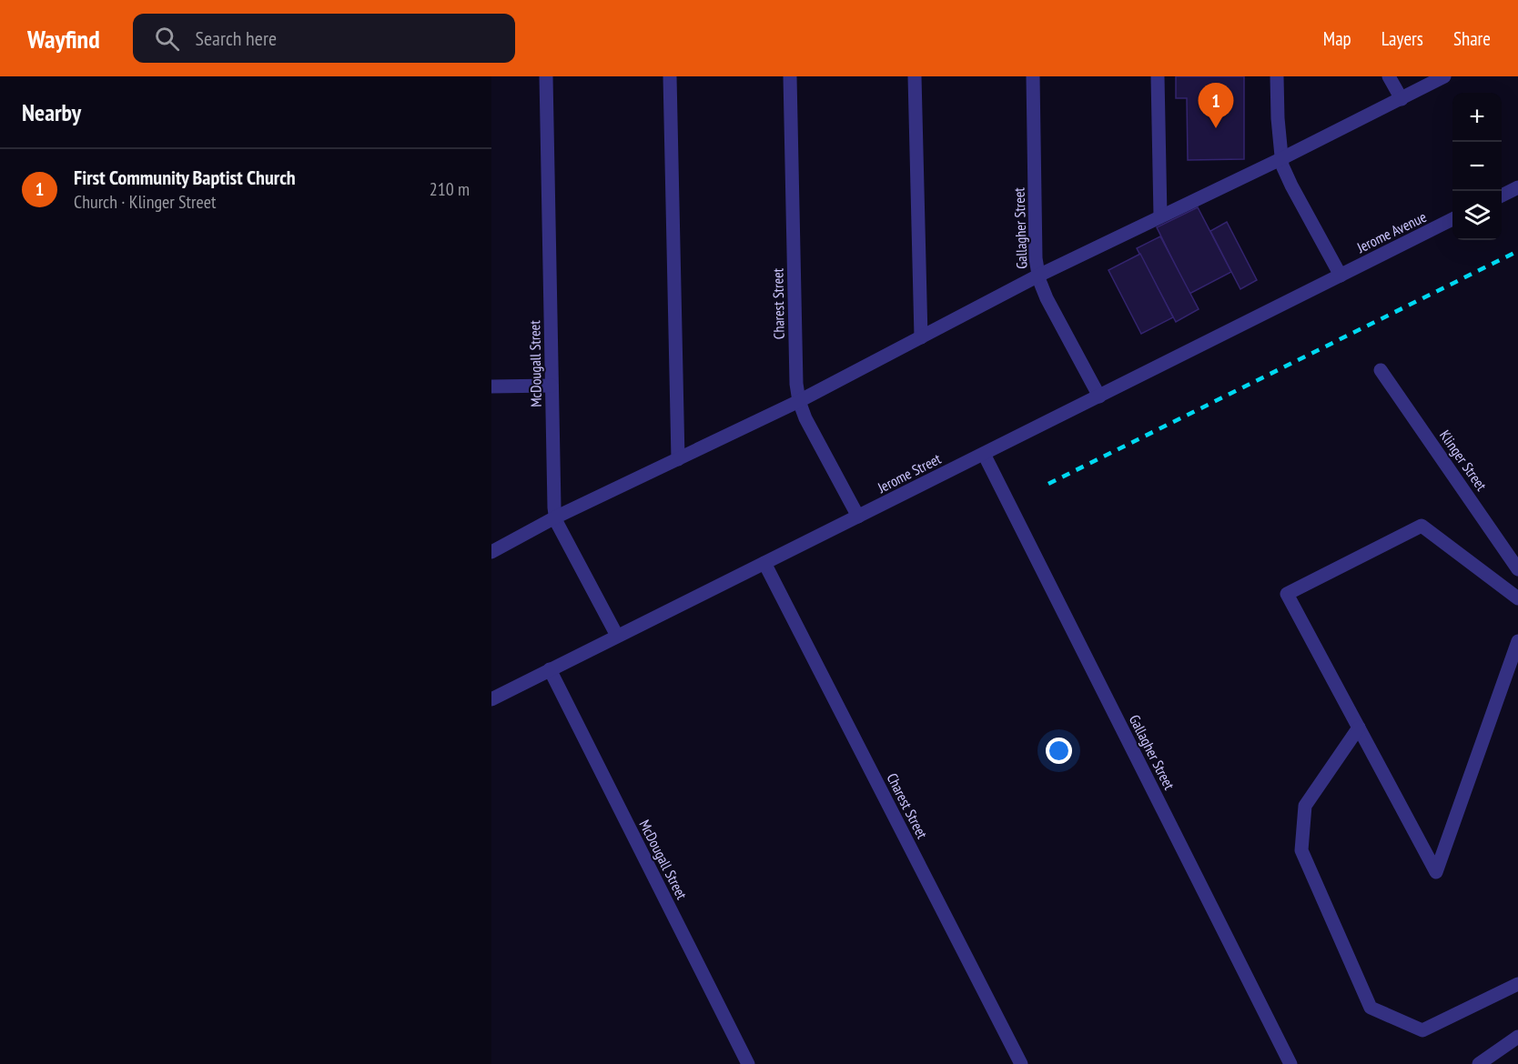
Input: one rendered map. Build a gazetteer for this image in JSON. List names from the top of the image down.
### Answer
{
  "streets": {
    "street": [
      "Gallagher Street",
      "Jerome Avenue",
      "Charest Street",
      "McDougall Street",
      "Klinger Street",
      "Jerome Street"
    ]
  },
  "crossings": [
    ["Gallagher Street", "Jerome Street"],
    ["Jerome Avenue", "Jerome Street"],
    ["Charest Street", "Jerome Street"],
    ["McDougall Street", "Jerome Street"]
  ],
  "page": {
    "header": "Wayfind",
    "search": "Search here",
    "nav": ["Map", "Layers", "Share"],
    "heading": "Nearby",
    "pins": "1",
    "map_buttons": ["+", "−"],
    "list": [
      {
        "mark": "1",
        "name": "First Community Baptist Church",
        "note": "Church · Klinger Street",
        "value": "210 m"
      }
    ]
  }
}
